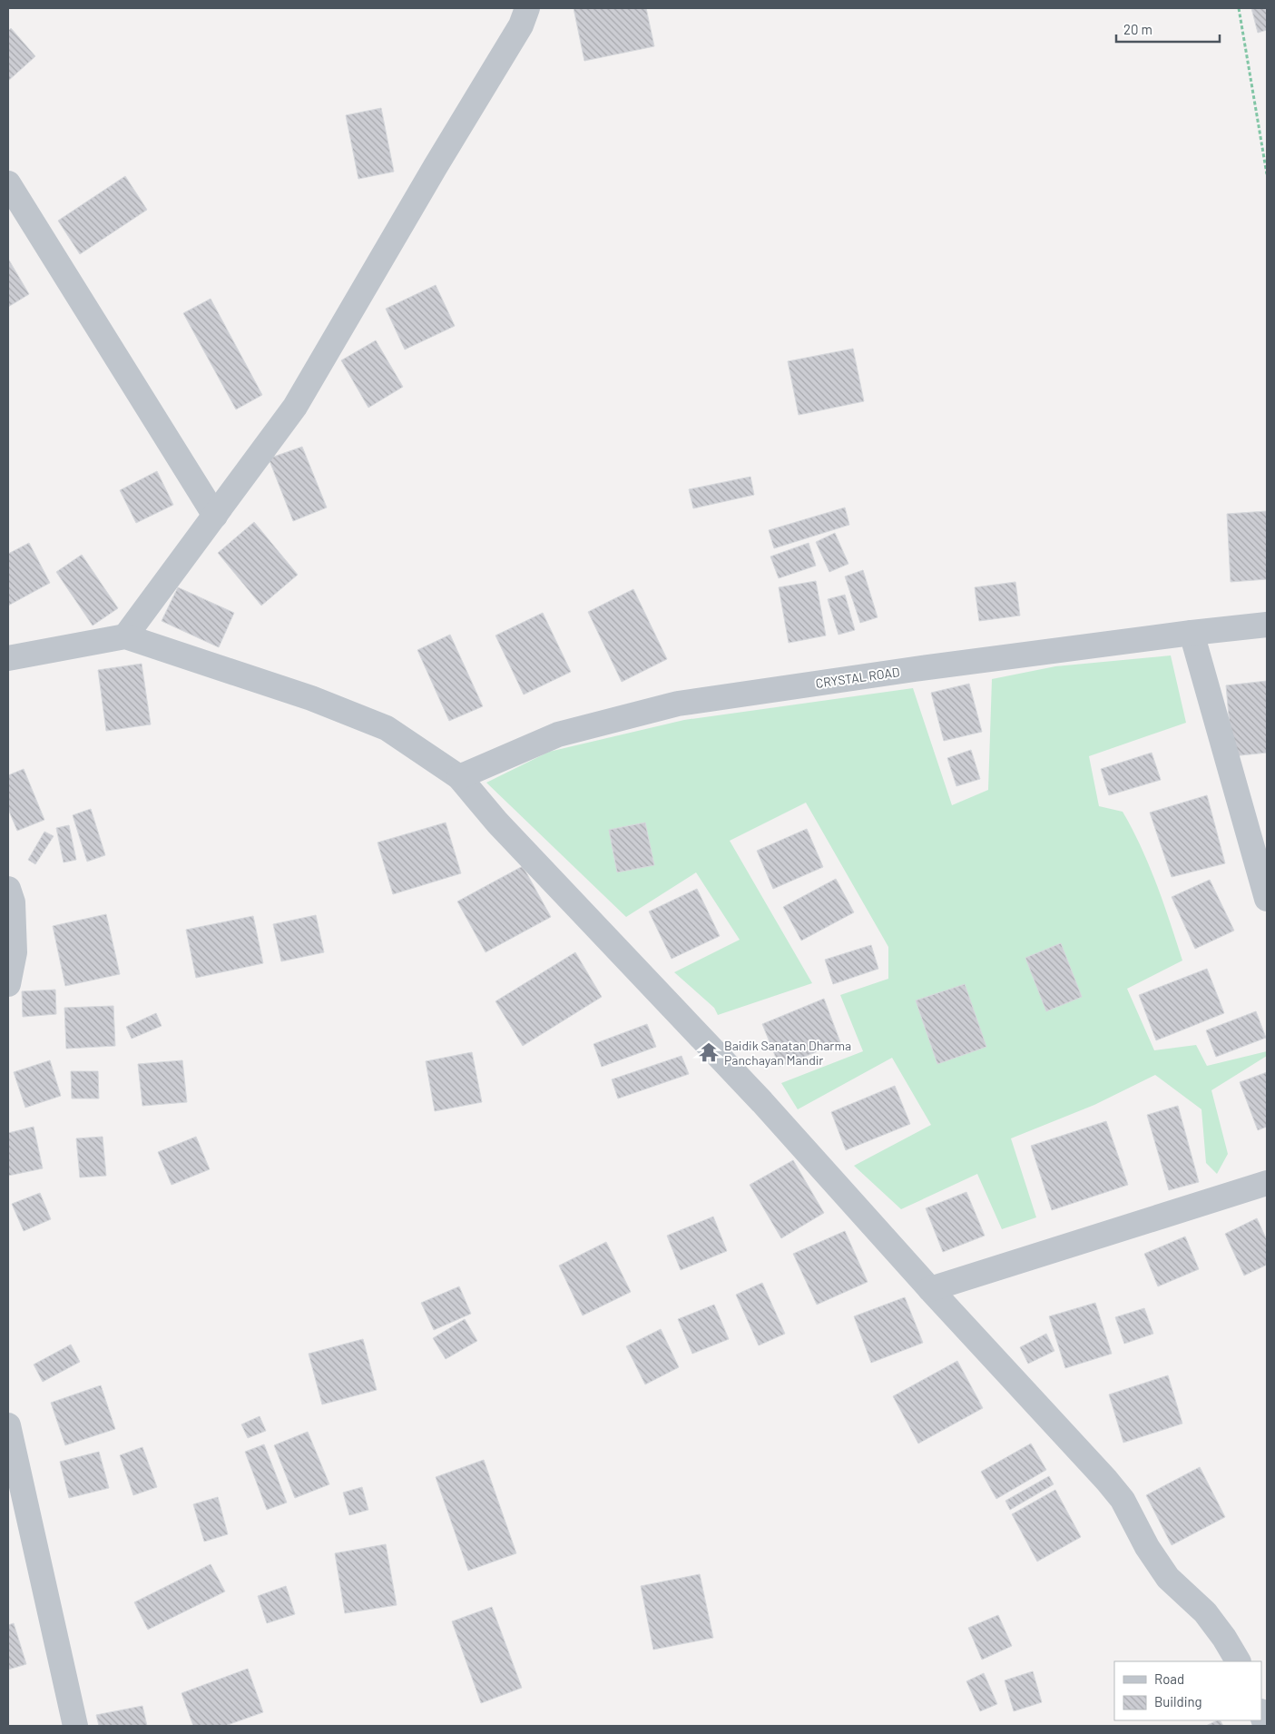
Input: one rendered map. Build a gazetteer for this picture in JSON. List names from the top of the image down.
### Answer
{
  "streets": {
    "street": ["CRYSTAL ROAD"]
  },
  "places": {
    "temple": ["Baidik Sanatan Dharma Panchayan Mandir"]
  },
  "legend": ["Road", "Building"],
  "scale_bar": "20 m"
}
